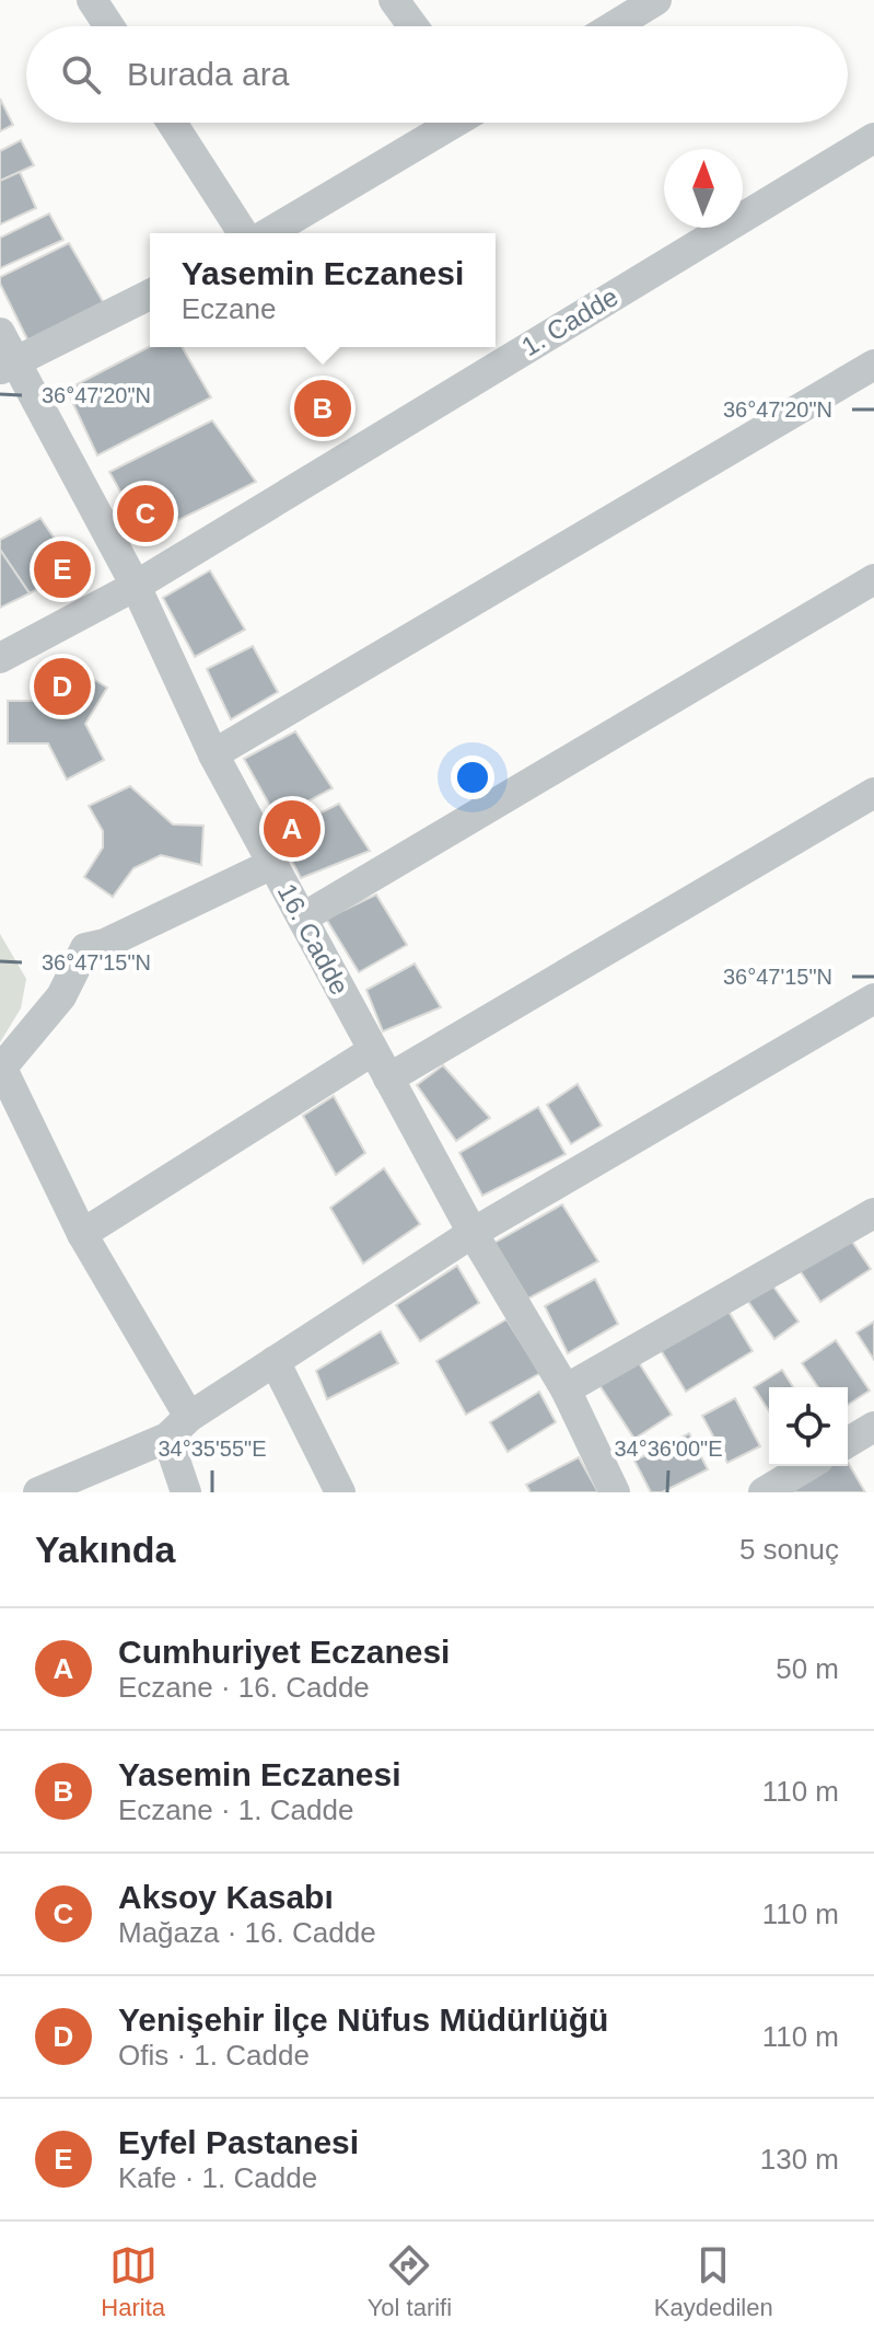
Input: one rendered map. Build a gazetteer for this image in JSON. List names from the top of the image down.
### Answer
{
  "streets": {
    "street": ["1. Cadde", "16. Cadde"]
  },
  "crossings": [
    ["1. Cadde", "16. Cadde"]
  ],
  "north": "top",
  "page": {
    "search": "Burada ara",
    "popup": ["Yasemin Eczanesi", "Eczane"],
    "pins": [
      "B",
      "C",
      "E",
      "D",
      "A"
    ],
    "heading": ["Yakında", "5 sonuç"],
    "list": [
      {
        "mark": "A",
        "name": "Cumhuriyet Eczanesi",
        "note": "Eczane · 16. Cadde",
        "value": "50 m"
      },
      {
        "mark": "B",
        "name": "Yasemin Eczanesi",
        "note": "Eczane · 1. Cadde",
        "value": "110 m"
      },
      {
        "mark": "C",
        "name": "Aksoy Kasabı",
        "note": "Mağaza · 16. Cadde",
        "value": "110 m"
      },
      {
        "mark": "D",
        "name": "Yenişehir İlçe Nüfus Müdürlüğü",
        "note": "Ofis · 1. Cadde",
        "value": "110 m"
      },
      {
        "mark": "E",
        "name": "Eyfel Pastanesi",
        "note": "Kafe · 1. Cadde",
        "value": "130 m"
      }
    ],
    "nav": ["Harita", "Yol tarifi", "Kaydedilen"]
  },
  "coordinates": [
    "36°47'20\"N",
    "36°47'15\"N",
    "34°35'55\"E",
    "34°36'00\"E"
  ]
}
